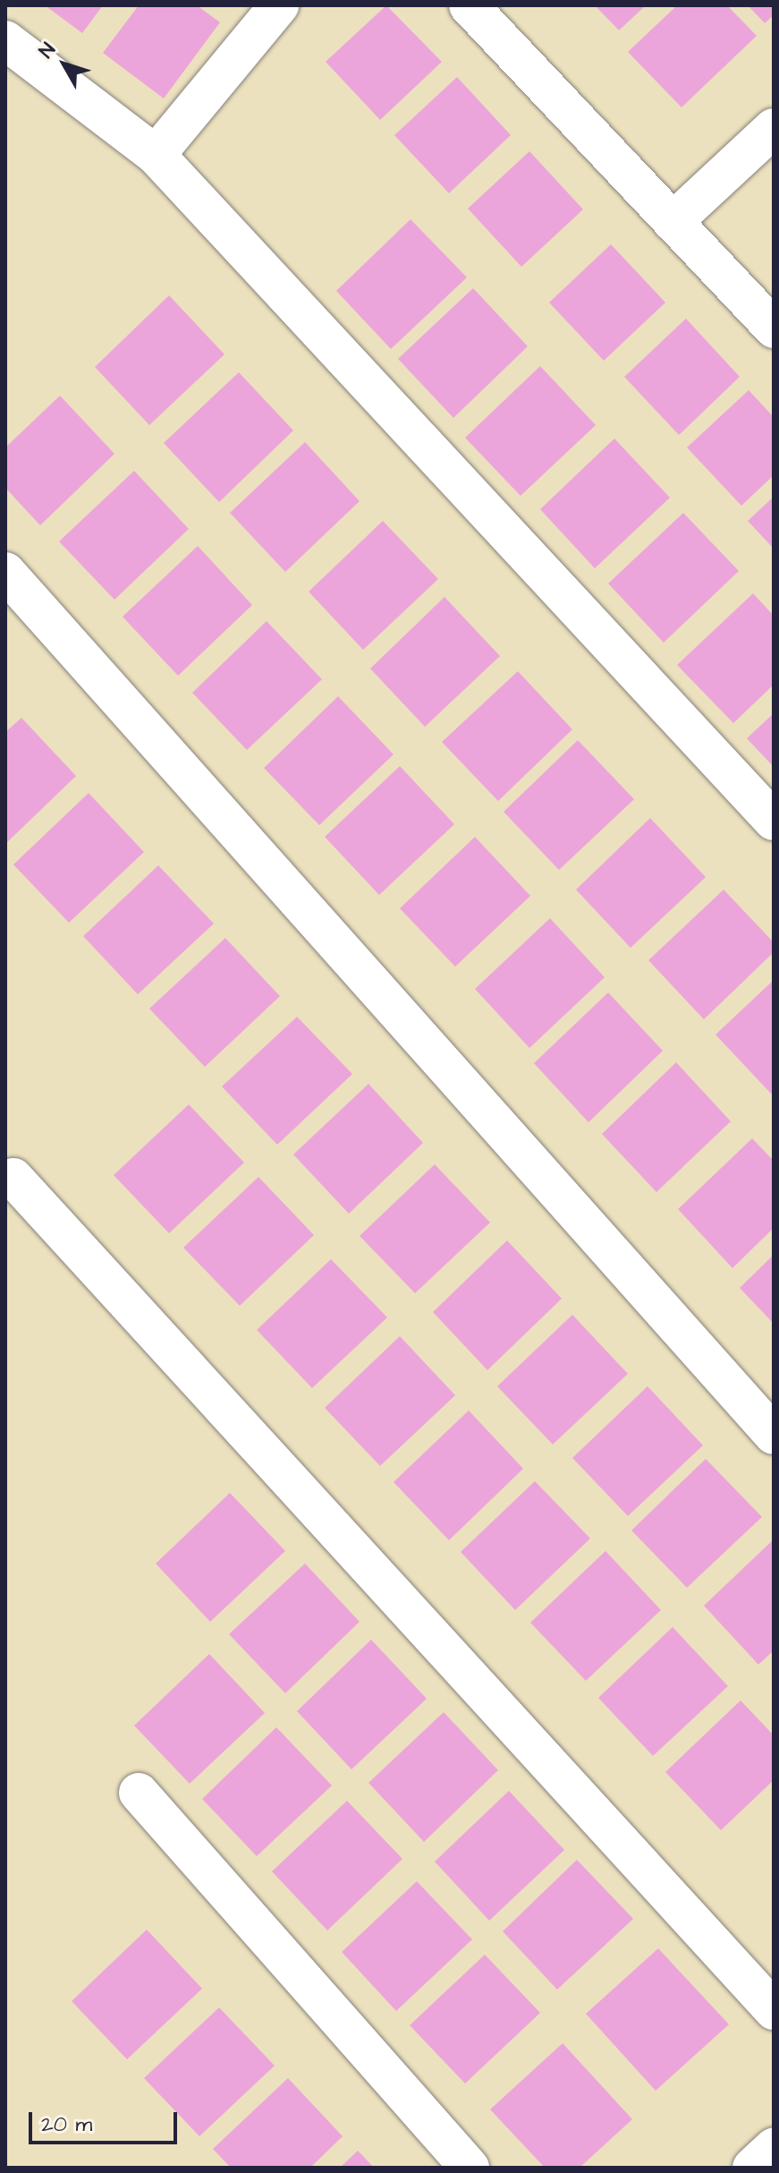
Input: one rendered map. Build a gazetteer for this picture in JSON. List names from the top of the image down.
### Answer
{
  "scale_bar": "20 m",
  "north": "top left"
}
